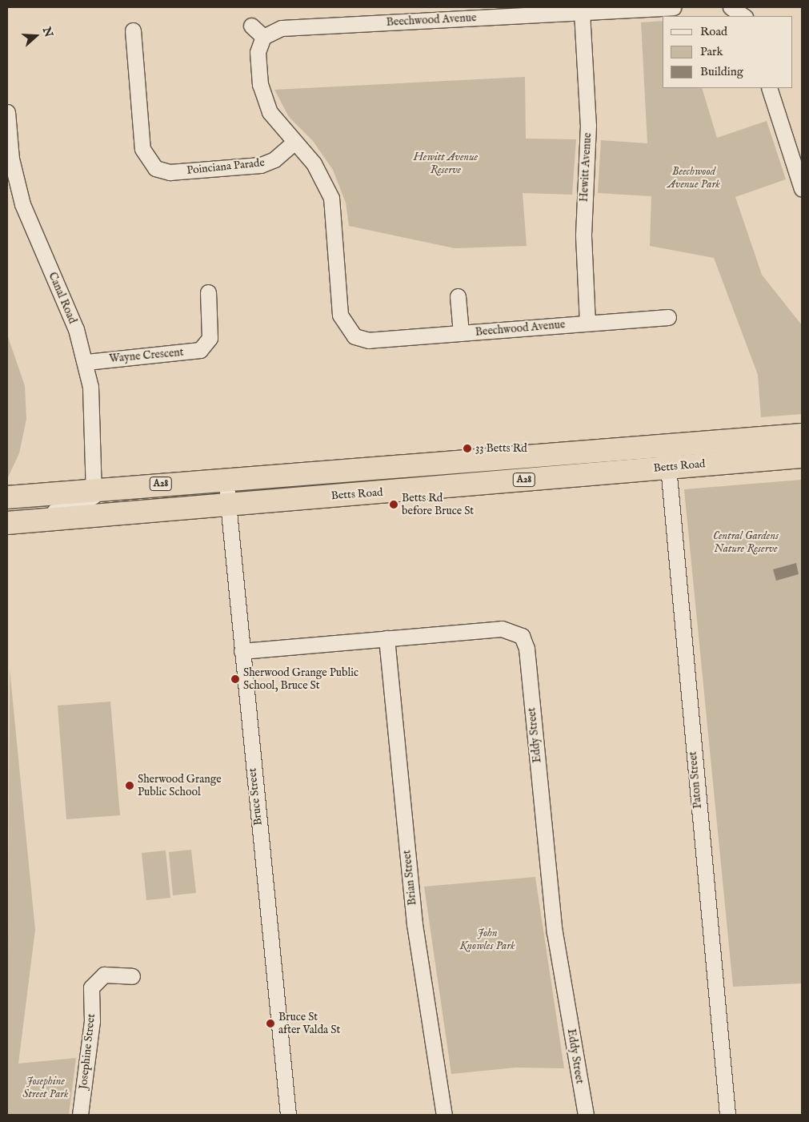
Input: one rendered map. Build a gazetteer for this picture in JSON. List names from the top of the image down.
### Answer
{
  "streets": {
    "highway": ["Betts Road", "A28"],
    "street": [
      "Beechwood Avenue",
      "Poinciana Parade",
      "Hewitt Avenue",
      "Canal Road",
      "Wayne Crescent",
      "Eddy Street",
      "Paton Street",
      "Bruce Street",
      "Brian Street",
      "Josephine Street"
    ]
  },
  "crossings": [
    ["Beechwood Avenue", "Poinciana Parade"],
    ["Beechwood Avenue", "Hewitt Avenue"],
    ["Canal Road", "Wayne Crescent"],
    ["Canal Road", "Betts Road"],
    ["Betts Road", "Paton Street"],
    ["Betts Road", "Bruce Street"],
    ["Eddy Street", "Bruce Street"],
    ["Eddy Street", "Brian Street"]
  ],
  "parks": [
    "Hewitt Avenue Reserve",
    "Beechwood Avenue Park",
    "Central Gardens Nature Reserve",
    "John Knowles Park",
    "Josephine Street Park"
  ],
  "places": [
    "33 Betts Rd",
    "Betts Rd before Bruce St",
    "Sherwood Grange Public School, Bruce St",
    "Sherwood Grange Public School",
    "Bruce St after Valda St"
  ],
  "legend": ["Road", "Park", "Building"],
  "north": "right"
}
